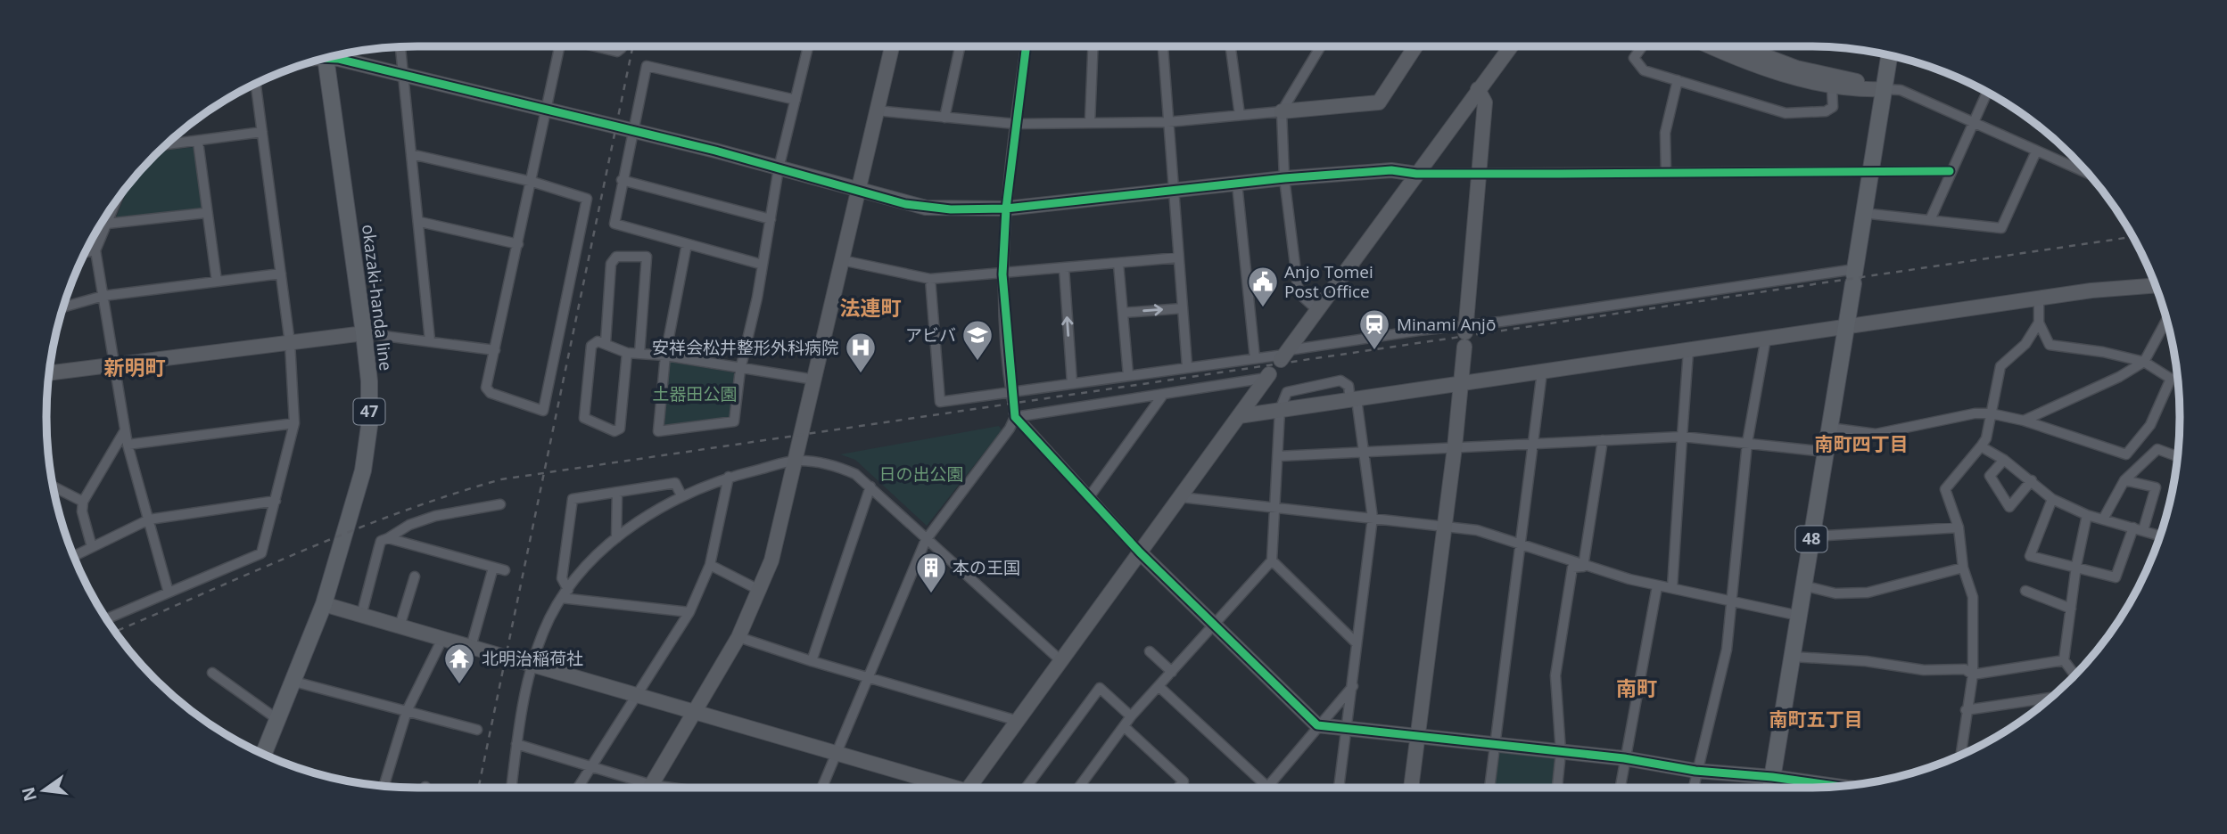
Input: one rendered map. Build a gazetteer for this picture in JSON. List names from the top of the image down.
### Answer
{
  "streets": {
    "main road": ["okazaki-handa line", "47", "48"]
  },
  "districts": [
    "法連町",
    "新明町",
    "南町四丁目",
    "南町",
    "南町五丁目"
  ],
  "parks": ["土器田公園", "日の出公園"],
  "places": {
    "public building": ["Anjo Tomei Post Office"],
    "station": ["Minami Anjō"],
    "school or university": ["アビバ"],
    "hospital": ["安祥会松井整形外科病院"],
    "building": ["本の王国"],
    "temple": ["北明治稲荷社"]
  },
  "north": "left"
}
